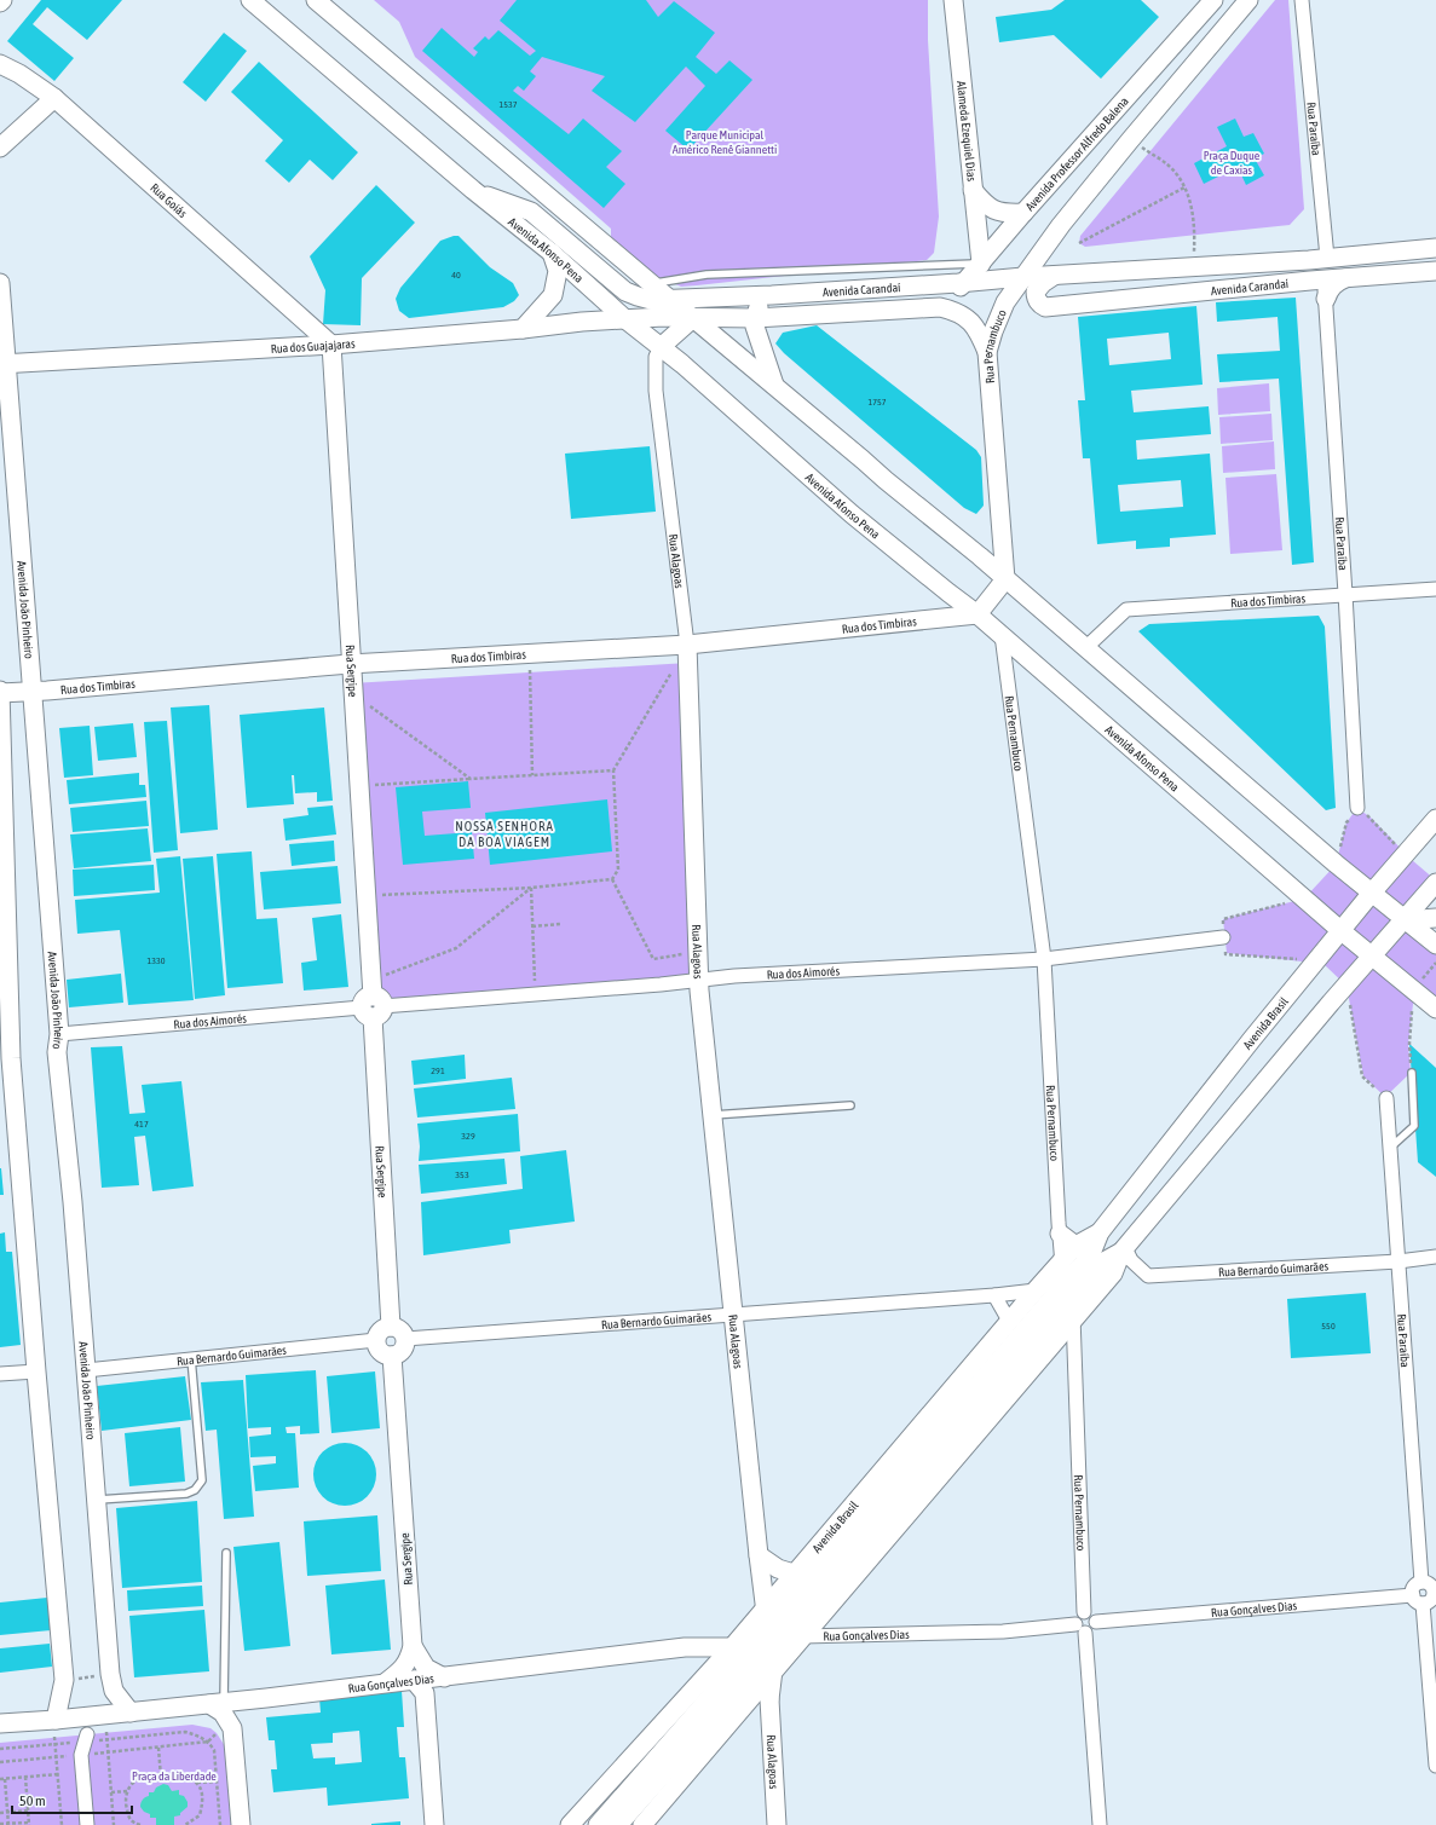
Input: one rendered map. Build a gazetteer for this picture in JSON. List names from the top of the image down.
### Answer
{
  "streets": {
    "street": [
      "Rua Paraíba",
      "Alameda Ezequiel Dias",
      "Avenida Professor Alfredo Balena",
      "Rua Goiás",
      "Avenida Afonso Pena",
      "Avenida Carandaí",
      "Rua dos Guajajaras",
      "Rua Pernambuco",
      "Rua Alagoas",
      "Rua dos Timbiras",
      "Avenida João Pinheiro",
      "Rua Sergipe",
      "Rua dos Aimorés",
      "Avenida Brasil",
      "Rua Bernardo Guimarães",
      "Rua Gonçalves Dias"
    ]
  },
  "crossings": [
    ["Rua Paraíba", "Avenida Carandaí"],
    ["Rua Paraíba", "Rua dos Timbiras"],
    ["Rua Paraíba", "Rua Bernardo Guimarães"],
    ["Rua Paraíba", "Rua Gonçalves Dias"],
    ["Alameda Ezequiel Dias", "Avenida Professor Alfredo Balena"],
    ["Avenida Professor Alfredo Balena", "Avenida Carandaí"],
    ["Rua Goiás", "Rua dos Guajajaras"],
    ["Rua Goiás", "Rua Sergipe"],
    ["Avenida Afonso Pena", "Avenida Carandaí"],
    ["Avenida Afonso Pena", "Rua dos Guajajaras"],
    ["Avenida Afonso Pena", "Rua Pernambuco"],
    ["Avenida Afonso Pena", "Rua Alagoas"],
    ["Avenida Afonso Pena", "Rua dos Timbiras"],
    ["Avenida Afonso Pena", "Avenida Brasil"],
    ["Avenida Carandaí", "Rua dos Guajajaras"],
    ["Avenida Carandaí", "Rua Pernambuco"],
    ["Rua dos Guajajaras", "Avenida João Pinheiro"],
    ["Rua dos Guajajaras", "Rua Sergipe"],
    ["Rua Pernambuco", "Rua dos Aimorés"],
    ["Rua Pernambuco", "Avenida Brasil"],
    ["Rua Pernambuco", "Rua Gonçalves Dias"],
    ["Rua Alagoas", "Rua dos Timbiras"],
    ["Rua Alagoas", "Rua dos Aimorés"],
    ["Rua Alagoas", "Avenida Brasil"],
    ["Rua Alagoas", "Rua Bernardo Guimarães"],
    ["Rua Alagoas", "Rua Gonçalves Dias"],
    ["Rua dos Timbiras", "Avenida João Pinheiro"],
    ["Rua dos Timbiras", "Rua Sergipe"],
    ["Avenida João Pinheiro", "Rua dos Aimorés"],
    ["Avenida João Pinheiro", "Rua Bernardo Guimarães"],
    ["Avenida João Pinheiro", "Rua Gonçalves Dias"],
    ["Rua Sergipe", "Rua dos Aimorés"],
    ["Rua Sergipe", "Rua Bernardo Guimarães"],
    ["Rua Sergipe", "Rua Gonçalves Dias"],
    ["Avenida Brasil", "Rua Bernardo Guimarães"],
    ["Avenida Brasil", "Rua Gonçalves Dias"]
  ],
  "districts": ["NOSSA SENHORA DA BOA VIAGEM"],
  "parks": ["Parque Municipal Américo Renê Giannetti", "Praça Duque de Caxias", "Praça da Liberdade"],
  "house_numbers": [
    "1537",
    "40",
    "1757",
    "1330",
    "291",
    "417",
    "329",
    "353",
    "550"
  ],
  "scale_bar": "50 m"
}
